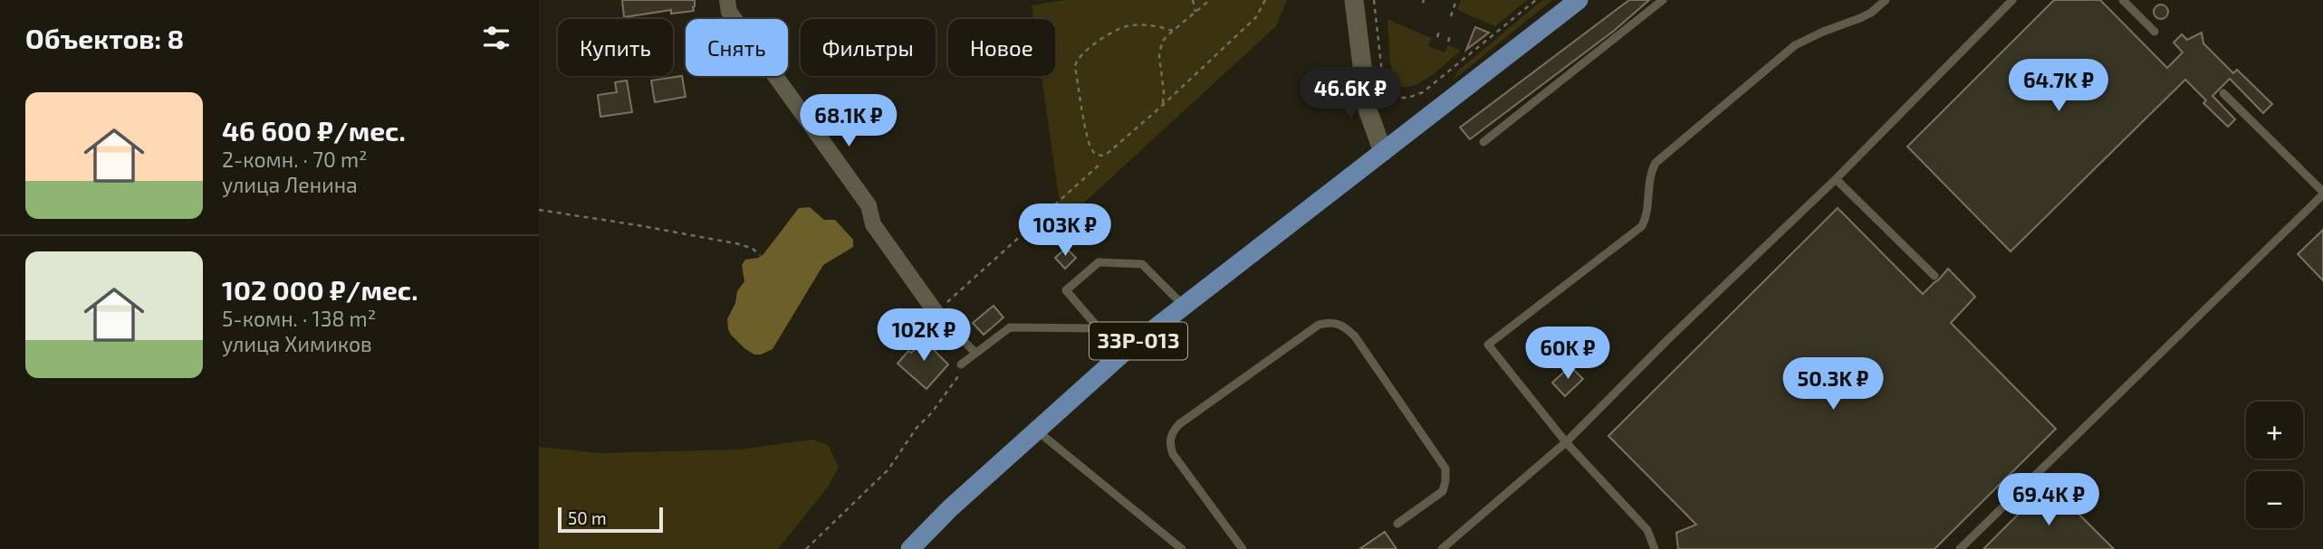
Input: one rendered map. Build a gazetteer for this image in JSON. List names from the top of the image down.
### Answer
{
  "streets": {
    "main road": ["33Р-013"]
  },
  "scale_bar": "50 m",
  "page": {
    "heading": "Объектов: 8",
    "chip": [
      "Купить",
      "Снять",
      "Фильтры",
      "Новое"
    ],
    "price": [
      "64.7K ₽",
      "46.6K ₽",
      "68.1K ₽",
      "103K ₽",
      "102K ₽",
      "60K ₽",
      "50.3K ₽",
      "69.4K ₽"
    ],
    "list": [
      {
        "name": "46 600 ₽/мес.",
        "note": "2-комн. · 70 m² · улица Ленина"
      },
      {
        "name": "102 000 ₽/мес.",
        "note": "5-комн. · 138 m² · улица Химиков"
      }
    ],
    "map_buttons": ["+", "−"],
    "scale": "50 m"
  }
}
